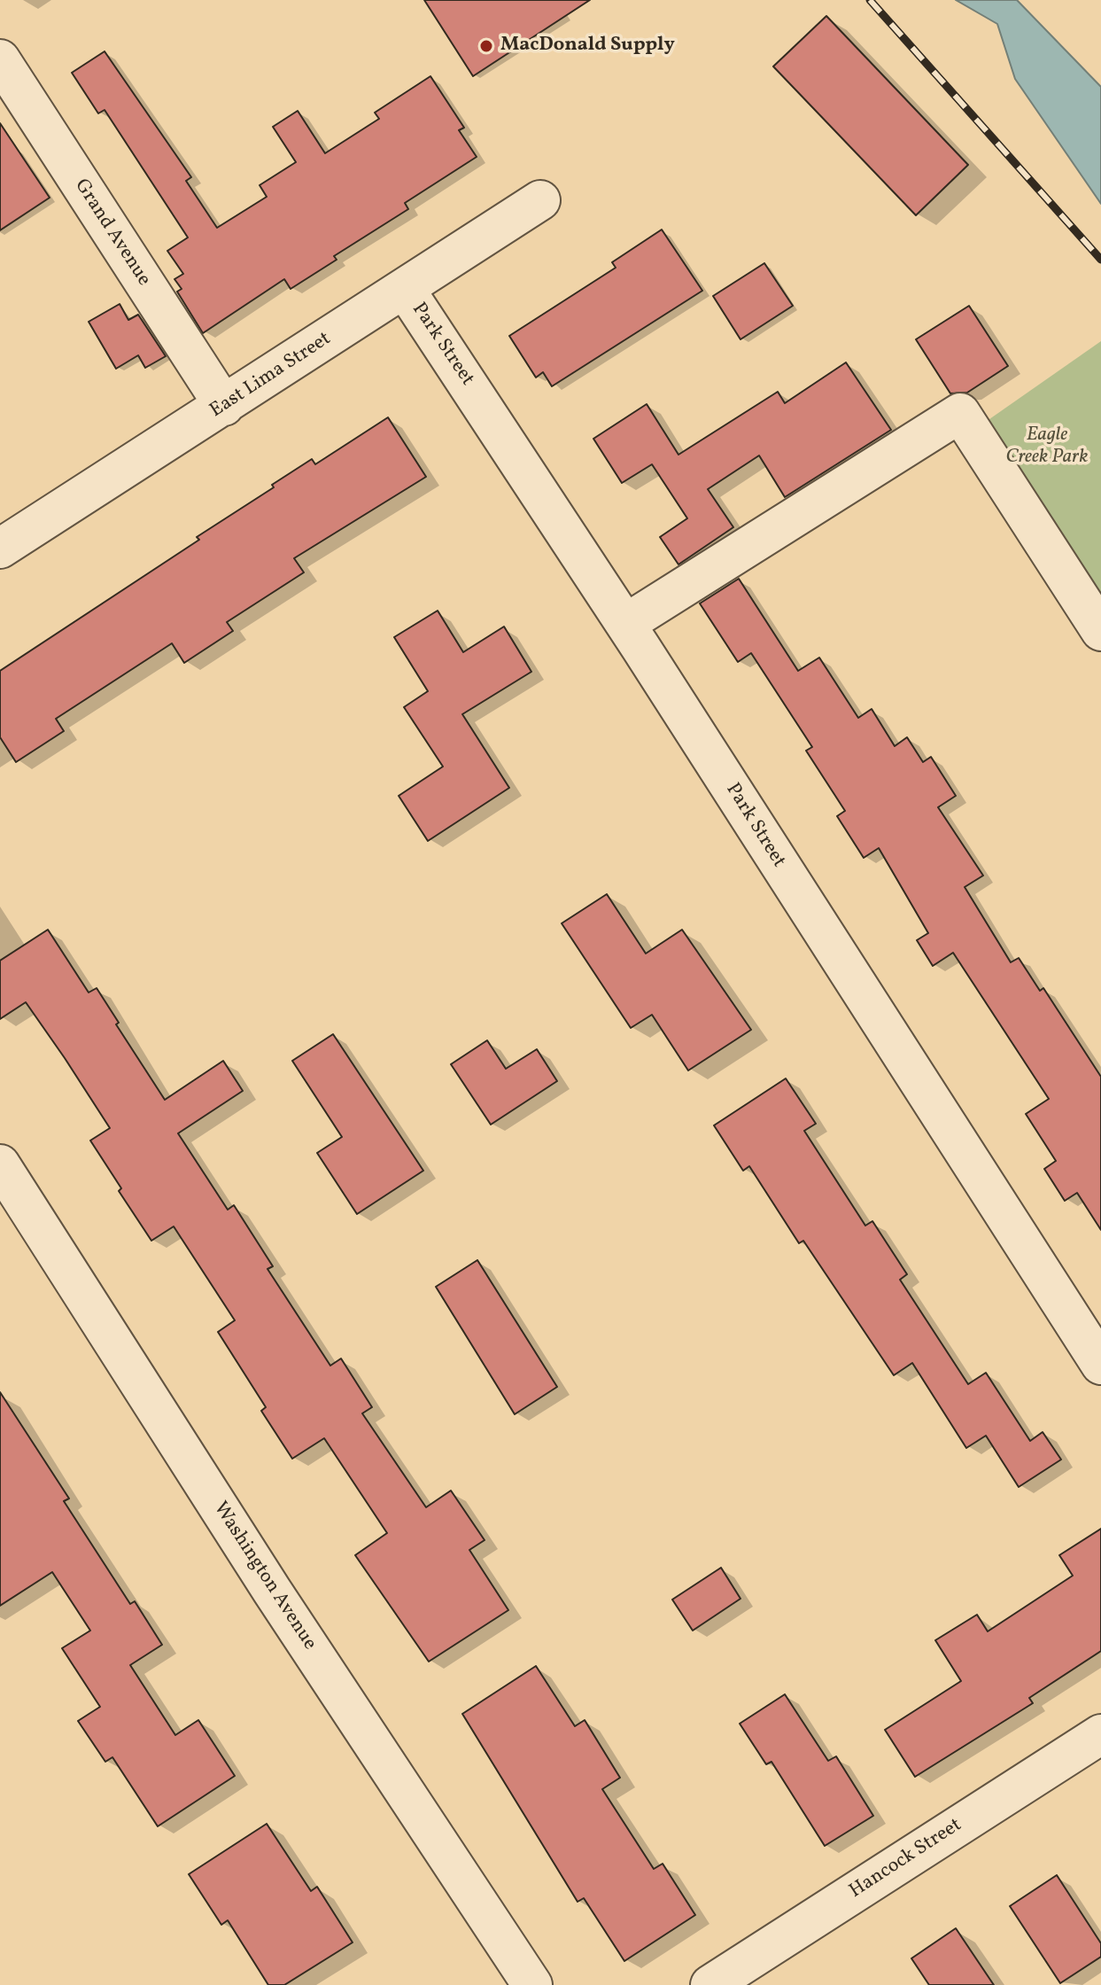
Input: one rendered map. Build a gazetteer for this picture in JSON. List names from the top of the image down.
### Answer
{
  "streets": {
    "street": [
      "Grand Avenue",
      "Park Street",
      "East Lima Street",
      "Washington Avenue",
      "Hancock Street"
    ]
  },
  "crossings": [
    ["Grand Avenue", "East Lima Street"],
    ["Park Street", "East Lima Street"]
  ],
  "parks": ["Eagle Creek Park"],
  "places": ["MacDonald Supply"]
}
